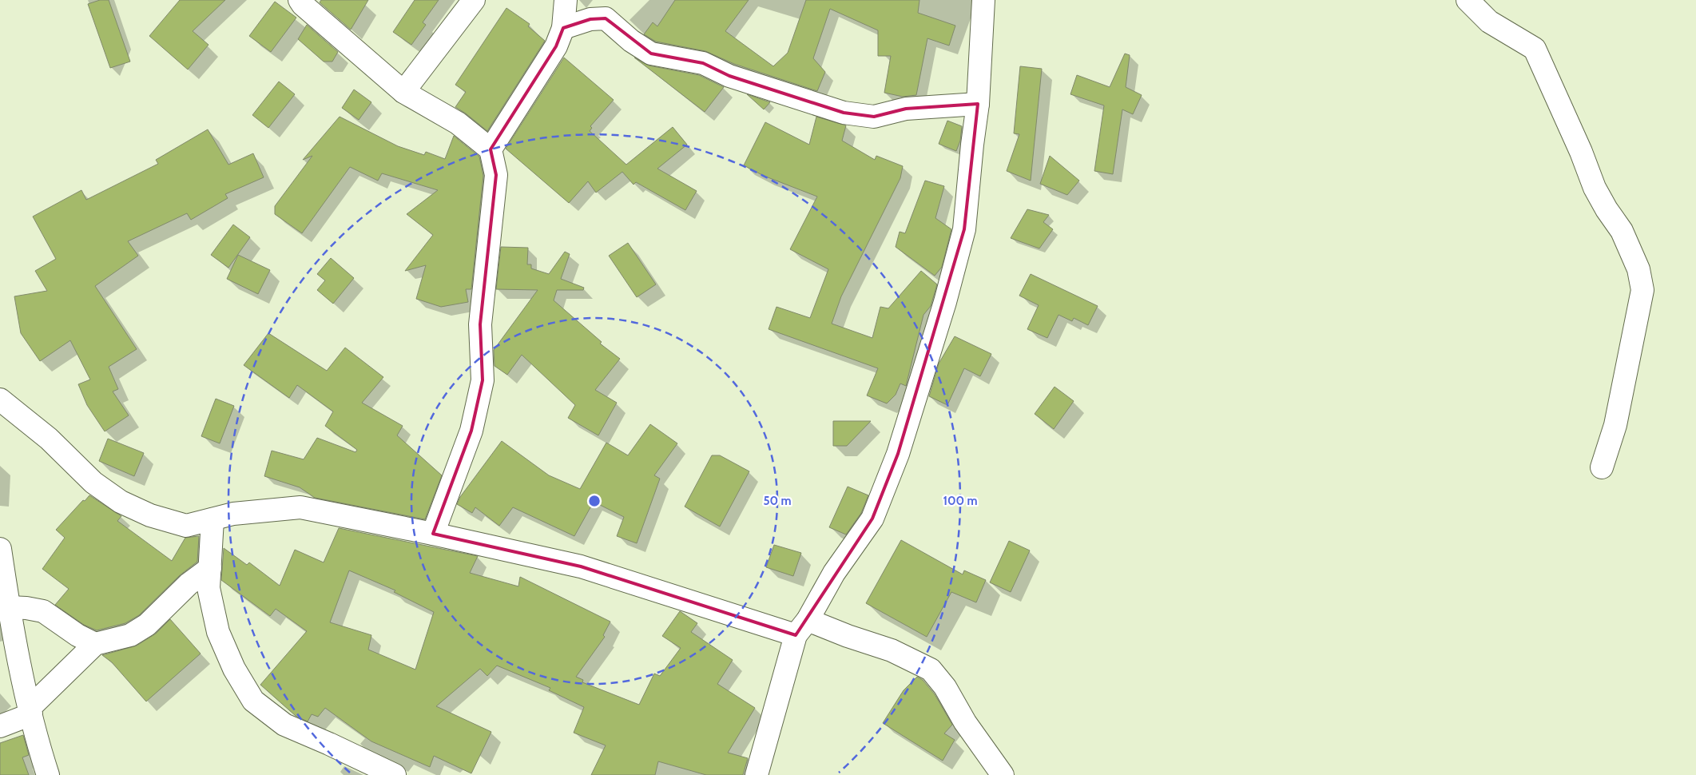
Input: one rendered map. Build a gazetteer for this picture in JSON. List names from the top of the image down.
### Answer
{
  "rings": ["50 m", "100 m"]
}
